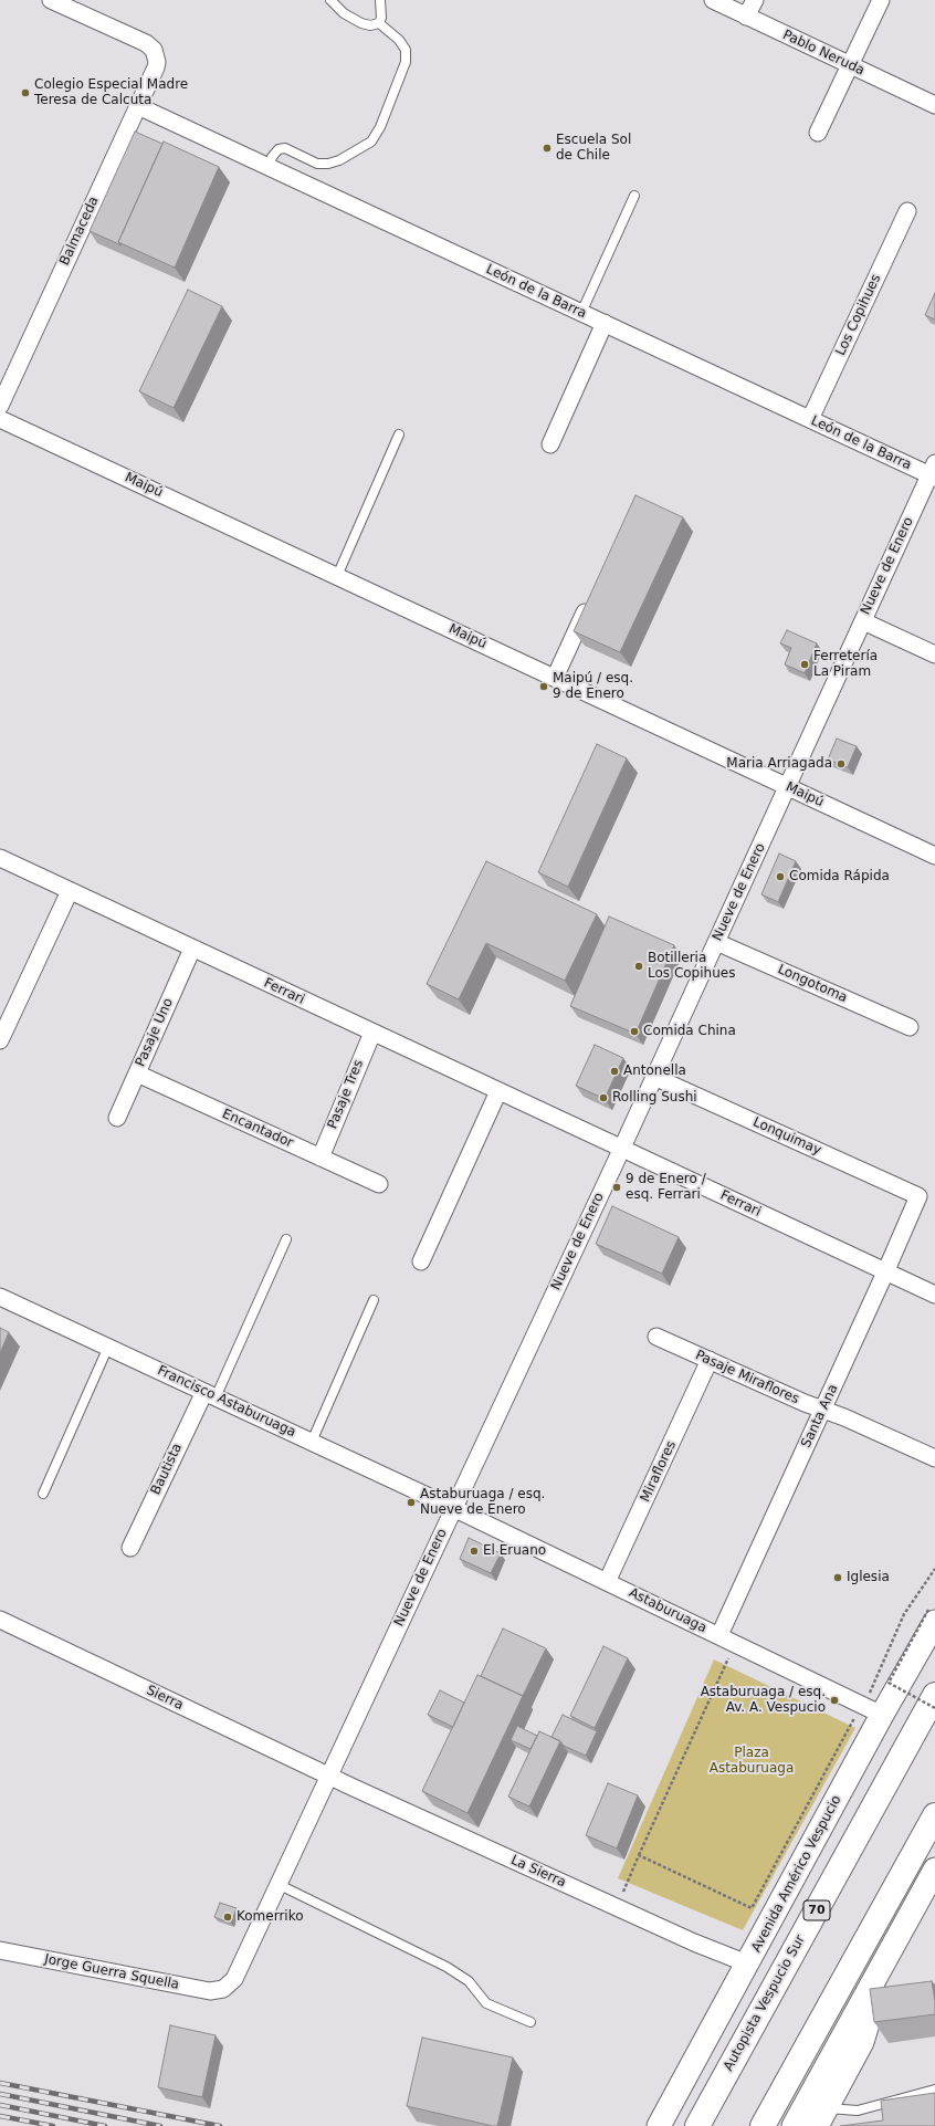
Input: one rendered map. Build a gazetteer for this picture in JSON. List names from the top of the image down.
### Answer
{
  "streets": {
    "highway": ["70", "Autopista Vespucio Sur"],
    "main road": ["Avenida Américo Vespucio"],
    "street": [
      "Pablo Neruda",
      "Balmaceda",
      "León de la Barra",
      "Los Copihues",
      "Maipú",
      "Nueve de Enero",
      "Longotoma",
      "Ferrari",
      "Pasaje Uno",
      "Pasaje Tres",
      "Encantador",
      "Lonquimay",
      "Pasaje Miraflores",
      "Francisco Astaburuaga",
      "Santa Ana",
      "Bautista",
      "Miraflores",
      "Astaburuaga",
      "Sierra",
      "La Sierra",
      "Jorge Guerra Squella"
    ]
  },
  "crossings": [
    ["Balmaceda", "León de la Barra"],
    ["León de la Barra", "Los Copihues"],
    ["León de la Barra", "Nueve de Enero"],
    ["Maipú", "Nueve de Enero"],
    ["Nueve de Enero", "Longotoma"],
    ["Nueve de Enero", "Ferrari"],
    ["Nueve de Enero", "Lonquimay"],
    ["Nueve de Enero", "Francisco Astaburuaga"],
    ["Nueve de Enero", "Astaburuaga"],
    ["Nueve de Enero", "Sierra"],
    ["Nueve de Enero", "La Sierra"],
    ["Nueve de Enero", "Jorge Guerra Squella"],
    ["Ferrari", "Pasaje Uno"],
    ["Ferrari", "Pasaje Tres"],
    ["Ferrari", "Santa Ana"],
    ["Pasaje Uno", "Encantador"],
    ["Pasaje Tres", "Encantador"],
    ["Lonquimay", "Santa Ana"],
    ["Pasaje Miraflores", "Santa Ana"],
    ["Pasaje Miraflores", "Miraflores"],
    ["Francisco Astaburuaga", "Bautista"],
    ["Francisco Astaburuaga", "Astaburuaga"],
    ["Santa Ana", "Astaburuaga"],
    ["Miraflores", "Astaburuaga"],
    ["Astaburuaga", "Avenida Américo Vespucio"],
    ["Sierra", "La Sierra"],
    ["La Sierra", "Avenida Américo Vespucio"]
  ],
  "parks": ["Plaza Astaburuaga"],
  "places": [
    "Colegio Especial Madre Teresa de Calcuta",
    "Escuela Sol de Chile",
    "Ferretería La Piram",
    "Maipú / esq. 9 de Enero",
    "Maria Arriagada",
    "Comida Rápida",
    "Botilleria Los Copihues",
    "Comida China",
    "Antonella",
    "Rolling Sushi",
    "9 de Enero / esq. Ferrari",
    "Astaburuaga / esq. Nueve de Enero",
    "El Eruano",
    "Iglesia",
    "Astaburuaga / esq. Av. A. Vespucio",
    "Komerriko"
  ]
}
